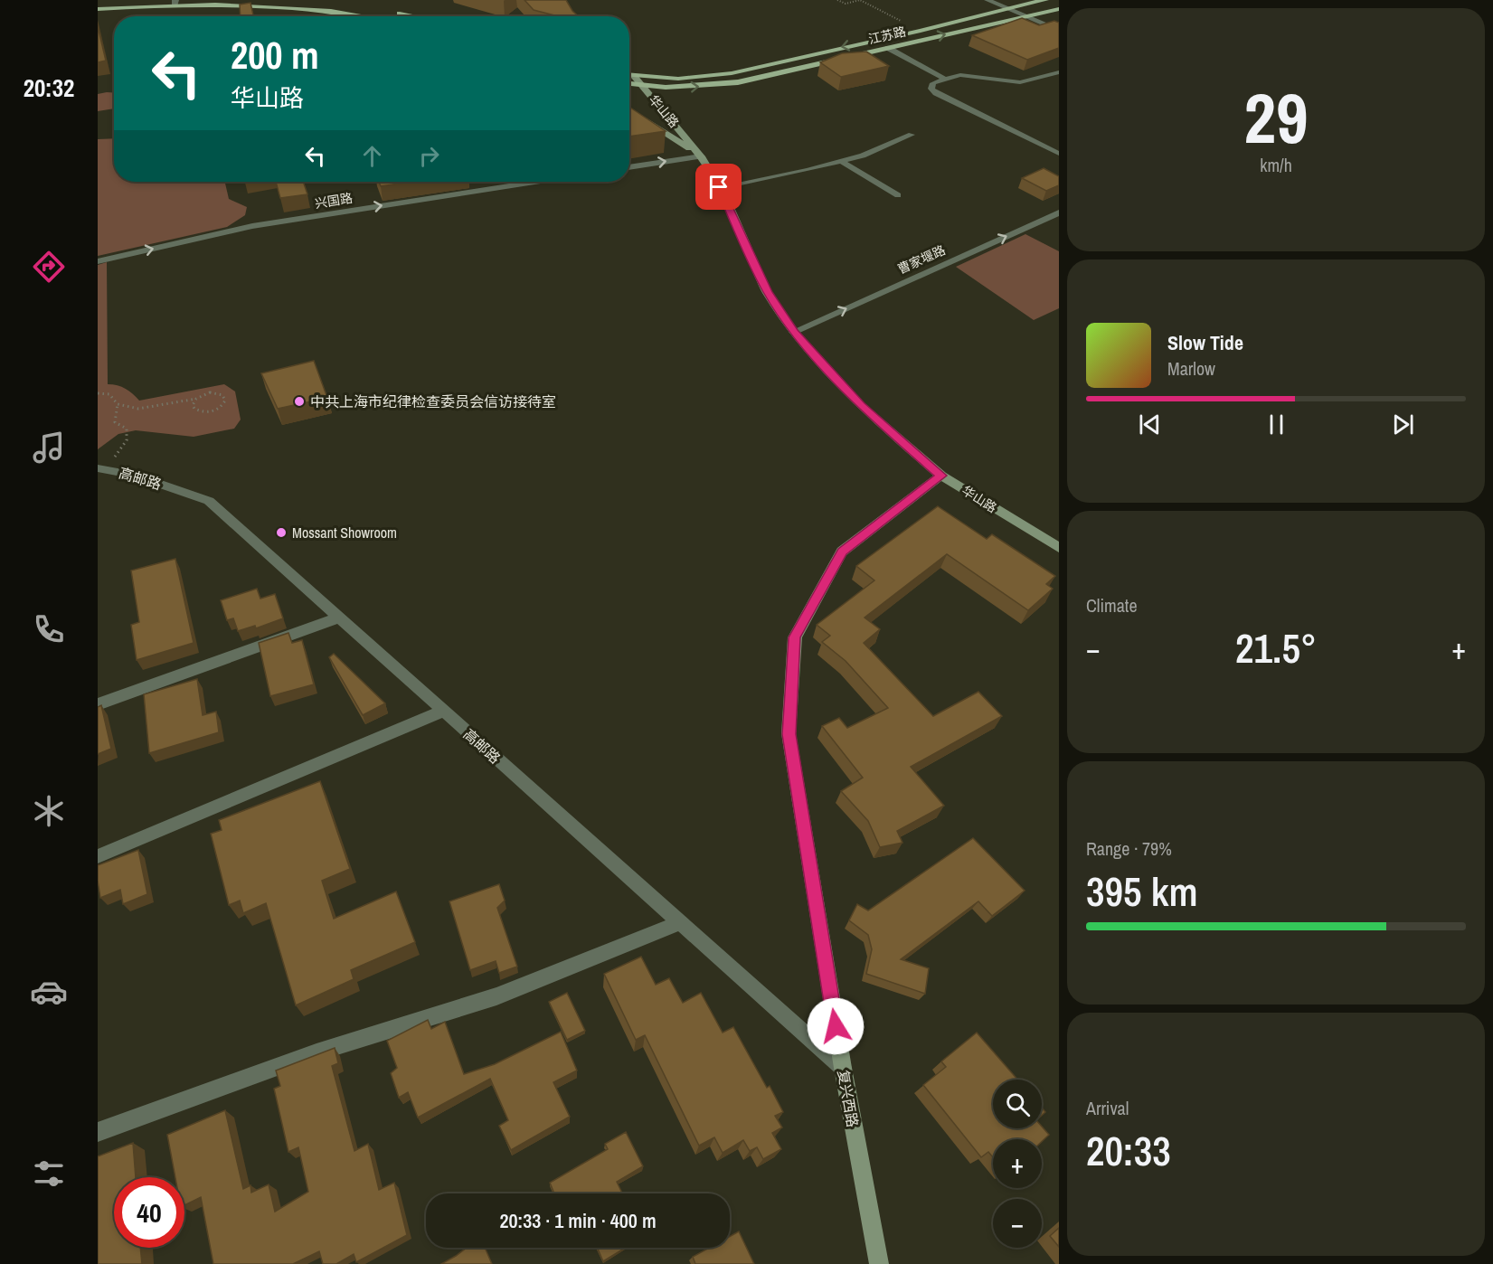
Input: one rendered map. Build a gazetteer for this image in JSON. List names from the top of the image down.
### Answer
{
  "streets": {
    "main road": ["江苏路", "华山路", "复兴西路"],
    "street": ["兴国路", "曹家堰路", "高邮路"]
  },
  "crossings": [
    ["江苏路", "华山路"],
    ["华山路", "曹家堰路"],
    ["华山路", "复兴西路"],
    ["高邮路", "复兴西路"]
  ],
  "one_way": ["兴国路", "曹家堰路"],
  "places": ["中共上海市纪律检查委员会信访接待室", "Mossant Showroom"],
  "page": {
    "tabs": "20:32",
    "tile": [
      ["29", "km/h"],
      "Climate",
      ["Range · 79%", "395 km"],
      ["Arrival", "20:33"]
    ],
    "turn": ["200 m", "华山路"],
    "song": ["Slow Tide", "Marlow"],
    "heat": ["−", "21.5°", "+"],
    "map_buttons": ["+", "−"],
    "limit": "40",
    "trip": "20:33 · 1 min · 400 m"
  }
}
